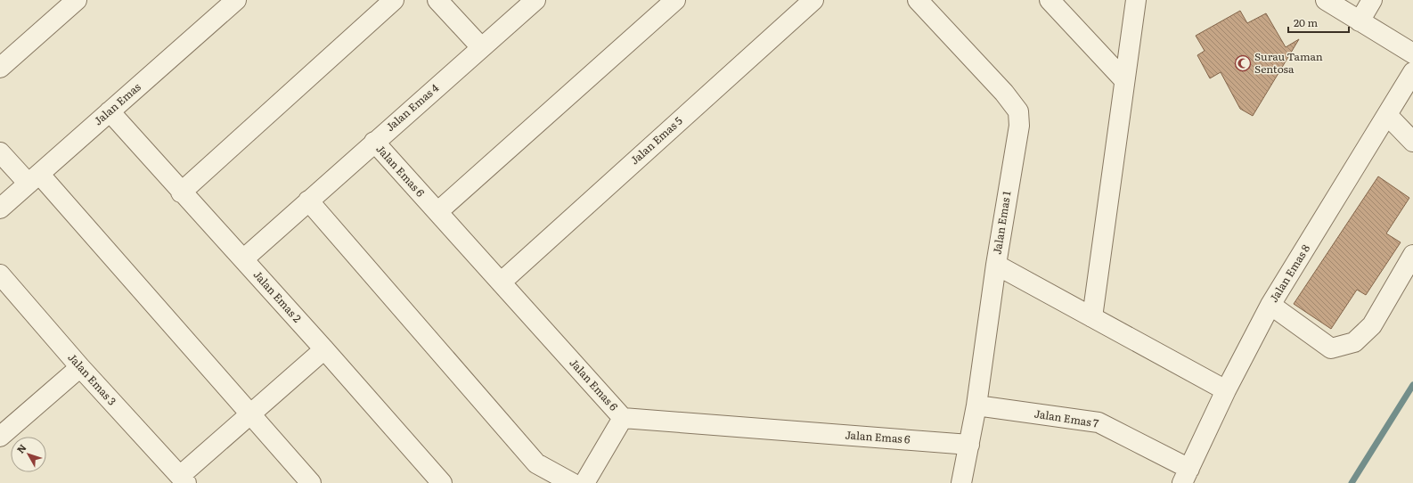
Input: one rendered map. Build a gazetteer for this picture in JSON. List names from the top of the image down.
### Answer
{
  "streets": {
    "street": [
      "Jalan Emas",
      "Jalan Emas 4",
      "Jalan Emas 5",
      "Jalan Emas 6",
      "Jalan Emas 1",
      "Jalan Emas 8",
      "Jalan Emas 2",
      "Jalan Emas 3",
      "Jalan Emas 7"
    ]
  },
  "crossings": [
    ["Jalan Emas", "Jalan Emas 2"],
    ["Jalan Emas 4", "Jalan Emas 6"],
    ["Jalan Emas 4", "Jalan Emas 2"],
    ["Jalan Emas 5", "Jalan Emas 6"],
    ["Jalan Emas 6", "Jalan Emas 1"],
    ["Jalan Emas 1", "Jalan Emas 7"],
    ["Jalan Emas 8", "Jalan Emas 7"]
  ],
  "places": {
    "mosque": ["Surau Taman Sentosa"]
  },
  "scale_bar": "20 m",
  "north": "top left"
}
